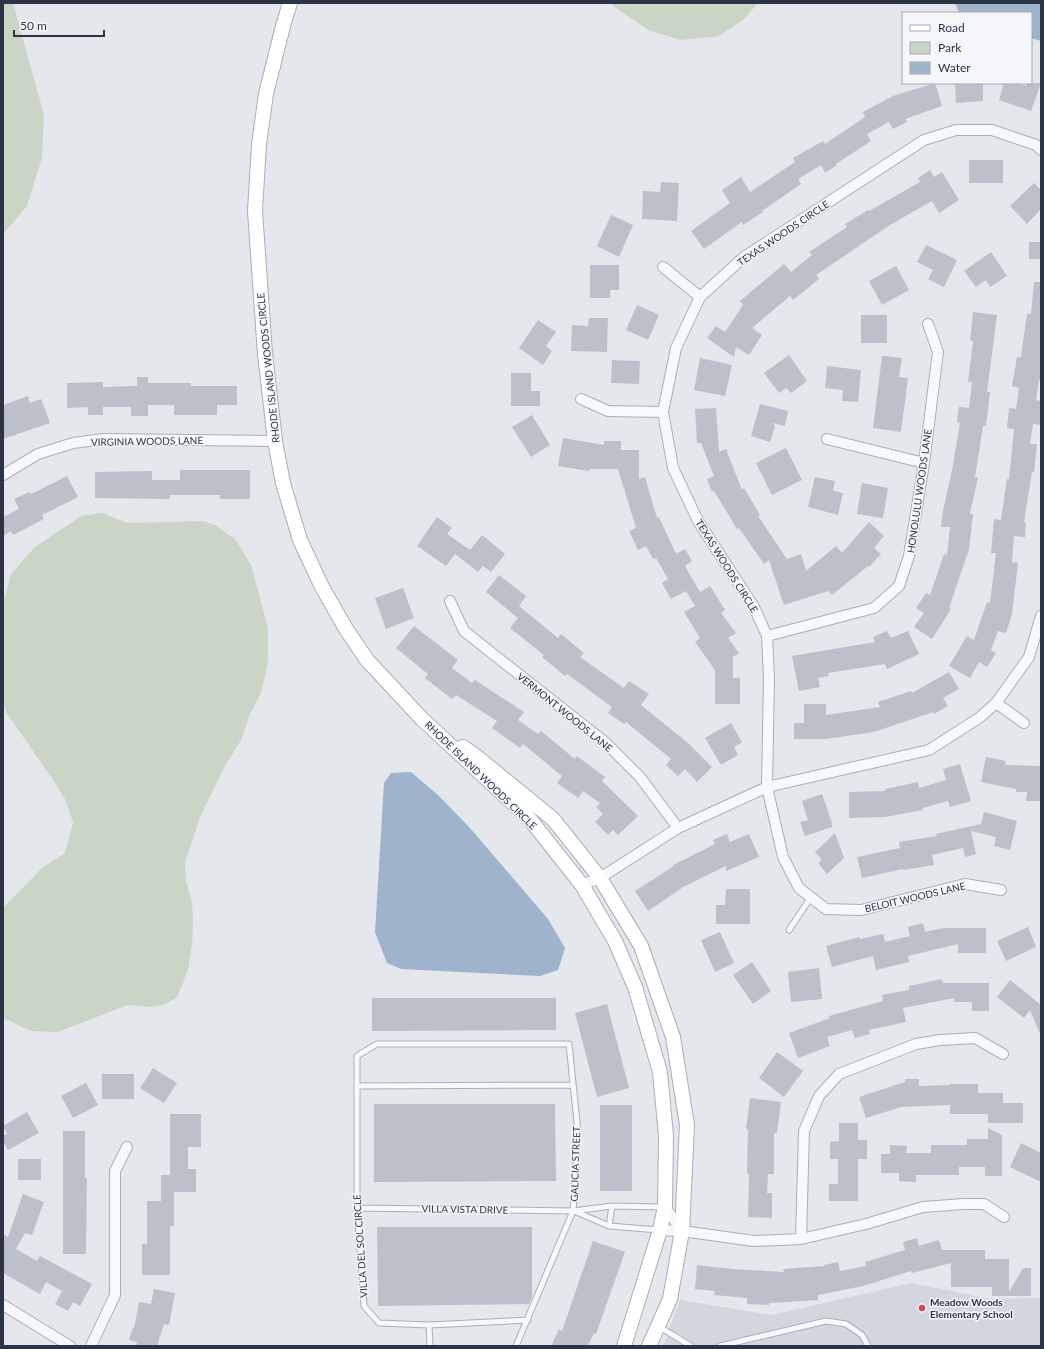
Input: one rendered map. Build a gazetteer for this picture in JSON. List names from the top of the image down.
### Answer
{
  "streets": {
    "street": [
      "TEXAS WOODS CIRCLE",
      "RHODE ISLAND WOODS CIRCLE",
      "VIRGINIA WOODS LANE",
      "HONOLULU WOODS LANE",
      "VERMONT WOODS LANE",
      "BELOIT WOODS LANE"
    ],
    "lane": ["GALICIA STREET", "VILLA VISTA DRIVE", "VILLA DEL SOL CIRCLE"]
  },
  "crossings": [
    ["TEXAS WOODS CIRCLE", "HONOLULU WOODS LANE"],
    ["TEXAS WOODS CIRCLE", "BELOIT WOODS LANE"],
    ["RHODE ISLAND WOODS CIRCLE", "VIRGINIA WOODS LANE"],
    ["RHODE ISLAND WOODS CIRCLE", "VILLA VISTA DRIVE"],
    ["GALICIA STREET", "VILLA VISTA DRIVE"],
    ["GALICIA STREET", "VILLA DEL SOL CIRCLE"],
    ["VILLA VISTA DRIVE", "VILLA DEL SOL CIRCLE"]
  ],
  "places": ["Meadow Woods Elementary School"],
  "legend": ["Road", "Park", "Water"],
  "scale_bar": "50 m"
}
